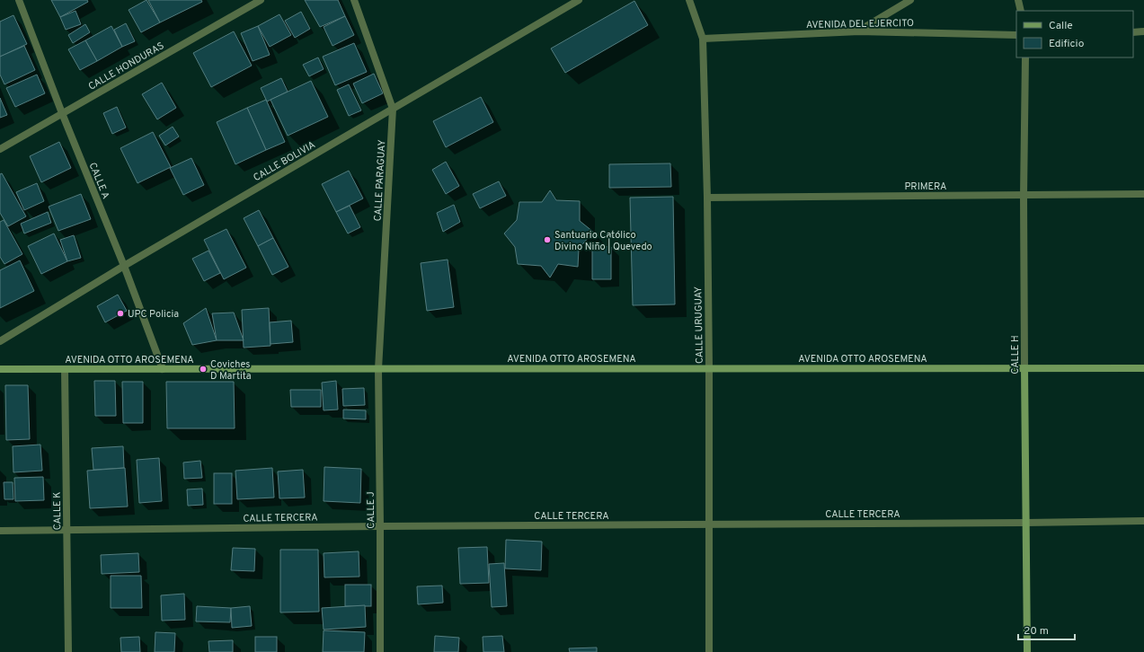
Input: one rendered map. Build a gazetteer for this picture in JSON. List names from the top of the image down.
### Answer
{
  "streets": {
    "main road": ["CALLE H", "AVENIDA OTTO AROSEMENA"],
    "street": [
      "AVENIDA DEL EJERCITO",
      "CALLE HONDURAS",
      "CALLE BOLIVIA",
      "CALLE A",
      "CALLE PARAGUAY",
      "PRIMERA",
      "CALLE URUGUAY",
      "CALLE J",
      "CALLE K",
      "CALLE TERCERA"
    ]
  },
  "crossings": [
    ["AVENIDA DEL EJERCITO", "CALLE URUGUAY"],
    ["CALLE HONDURAS", "CALLE A"],
    ["CALLE BOLIVIA", "CALLE A"],
    ["CALLE BOLIVIA", "CALLE PARAGUAY"],
    ["CALLE A", "AVENIDA OTTO AROSEMENA"],
    ["CALLE PARAGUAY", "AVENIDA OTTO AROSEMENA"],
    ["CALLE PARAGUAY", "CALLE J"],
    ["PRIMERA", "CALLE URUGUAY"],
    ["PRIMERA", "CALLE H"],
    ["CALLE URUGUAY", "AVENIDA OTTO AROSEMENA"],
    ["CALLE URUGUAY", "CALLE TERCERA"],
    ["CALLE H", "AVENIDA OTTO AROSEMENA"],
    ["CALLE H", "CALLE TERCERA"],
    ["AVENIDA OTTO AROSEMENA", "CALLE J"],
    ["AVENIDA OTTO AROSEMENA", "CALLE K"],
    ["CALLE J", "CALLE TERCERA"],
    ["CALLE K", "CALLE TERCERA"]
  ],
  "places": ["Santuario Católico Divino Niño | Quevedo", "UPC Policia", "Coviches D Martita"],
  "legend": ["Calle", "Edificio"],
  "scale_bar": "20 m"
}
